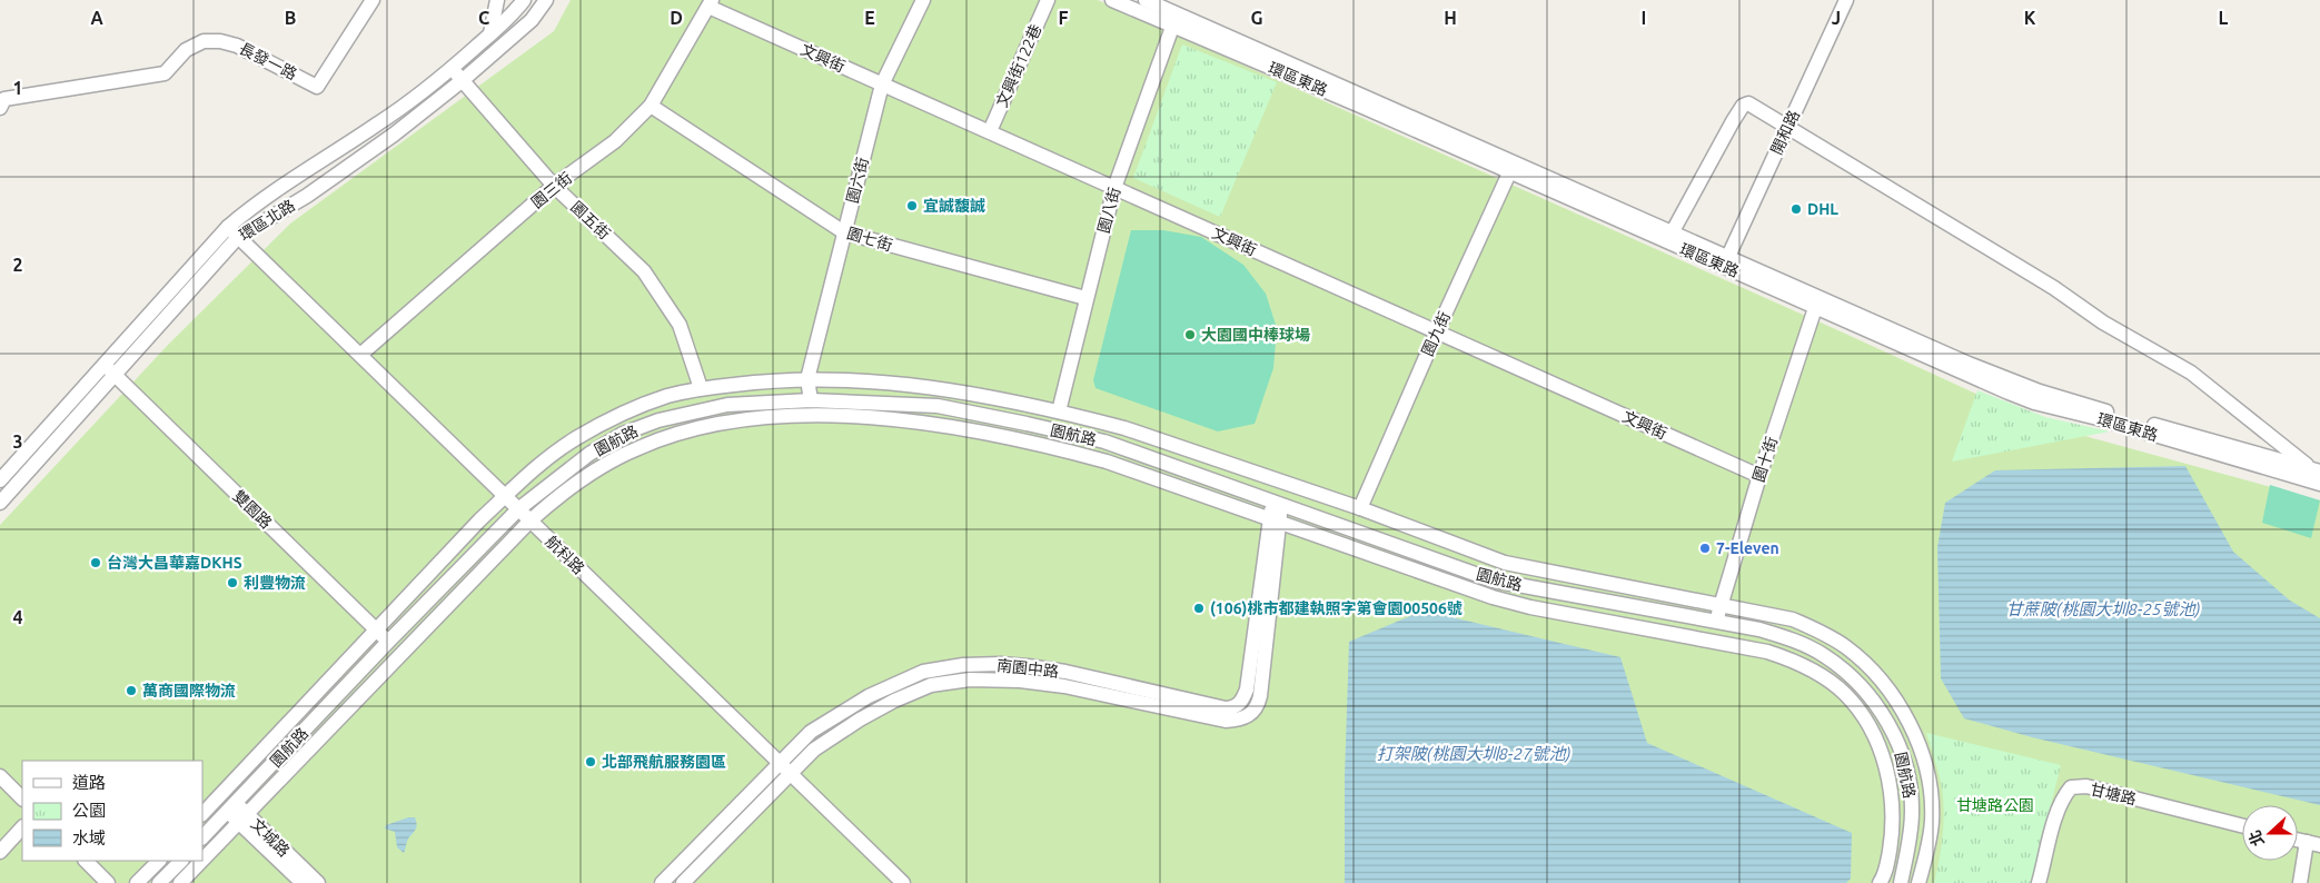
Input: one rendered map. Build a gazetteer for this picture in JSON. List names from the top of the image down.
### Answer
{
  "streets": {
    "street": [
      "文興街",
      "長發一路",
      "文興街122巷",
      "環區東路",
      "開和路",
      "園六街",
      "園三街",
      "園八街",
      "環區北路",
      "園五街",
      "園七街",
      "園九街",
      "園航路",
      "園十街",
      "雙園路",
      "航科路",
      "南園中路",
      "甘塘路",
      "文城路"
    ]
  },
  "crossings": [
    ["文興街", "文興街122巷"],
    ["文興街", "園六街"],
    ["文興街", "園三街"],
    ["文興街", "園八街"],
    ["文興街", "園九街"],
    ["文興街", "園十街"],
    ["環區東路", "開和路"],
    ["環區東路", "園八街"],
    ["環區東路", "園九街"],
    ["環區東路", "園十街"],
    ["園六街", "園七街"],
    ["園六街", "園航路"],
    ["園三街", "園五街"],
    ["園三街", "園七街"],
    ["園三街", "航科路"],
    ["園八街", "園七街"],
    ["環區北路", "園五街"],
    ["環區北路", "雙園路"],
    ["環區北路", "航科路"],
    ["園航路", "園十街"],
    ["園航路", "雙園路"],
    ["園航路", "航科路"],
    ["園航路", "南園中路"],
    ["園航路", "文城路"],
    ["航科路", "南園中路"]
  ],
  "water": ["甘蔗陂(桃園大圳8-25號池)", "打架陂(桃園大圳8-27號池)"],
  "parks": ["甘塘路公園"],
  "places": [
    "宜誠馥誠",
    "DHL",
    "大園國中棒球場",
    "7-Eleven",
    "台灣大昌華嘉DKHS",
    "利豐物流",
    "(106)桃市都建執照字第會園00506號",
    "萬商國際物流",
    "北部飛航服務園區"
  ],
  "legend": ["道路", "公園", "水域"],
  "north": "left",
  "grid": {
    "columns": [
      "A",
      "B",
      "C",
      "D",
      "E",
      "F",
      "G",
      "H",
      "I",
      "J",
      "K",
      "L"
    ],
    "rows": [
      "1",
      "2",
      "3",
      "4"
    ]
  }
}
